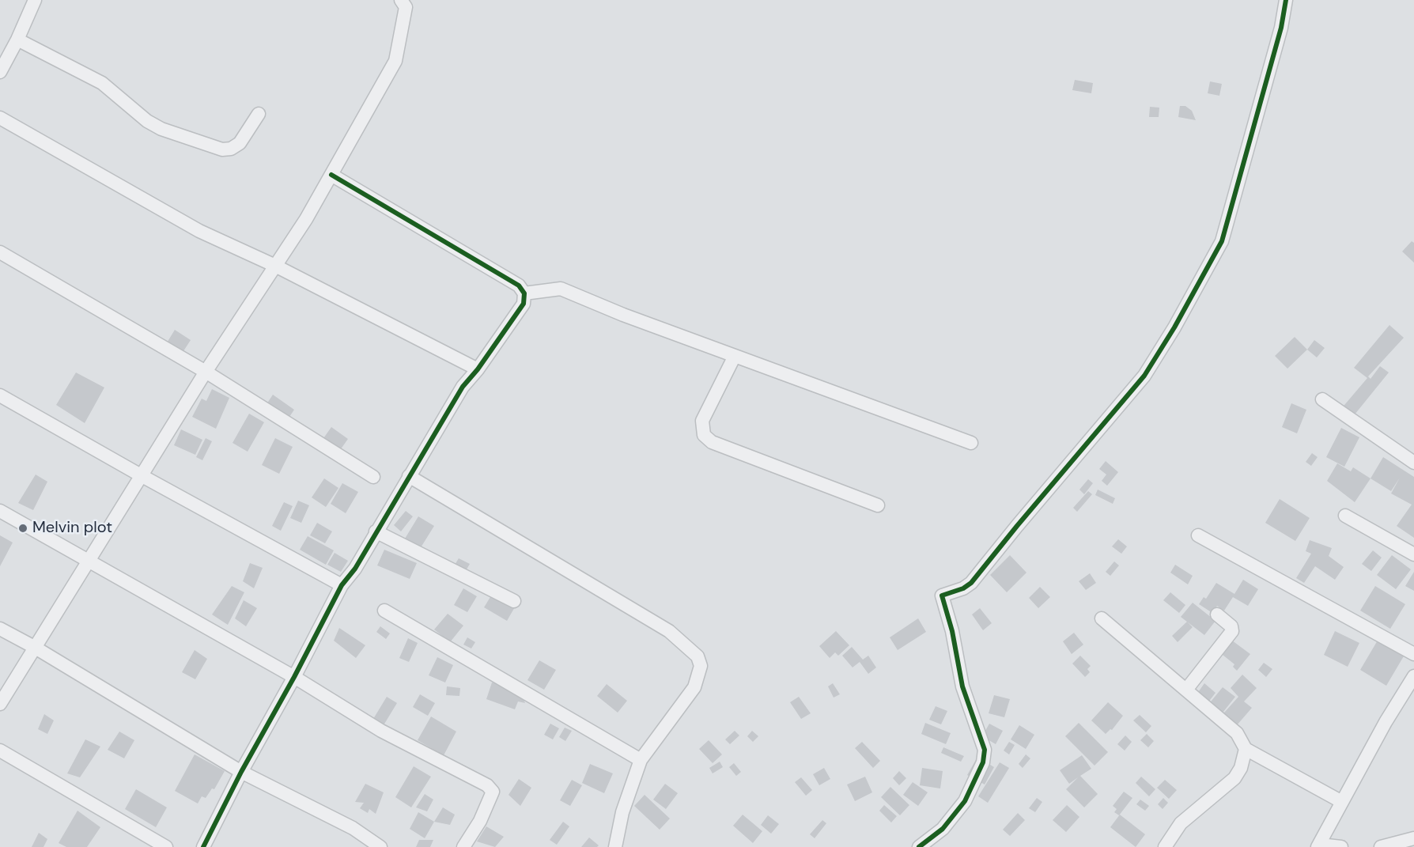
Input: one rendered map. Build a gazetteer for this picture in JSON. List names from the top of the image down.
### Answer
{
  "places": ["Melvin plot"]
}
